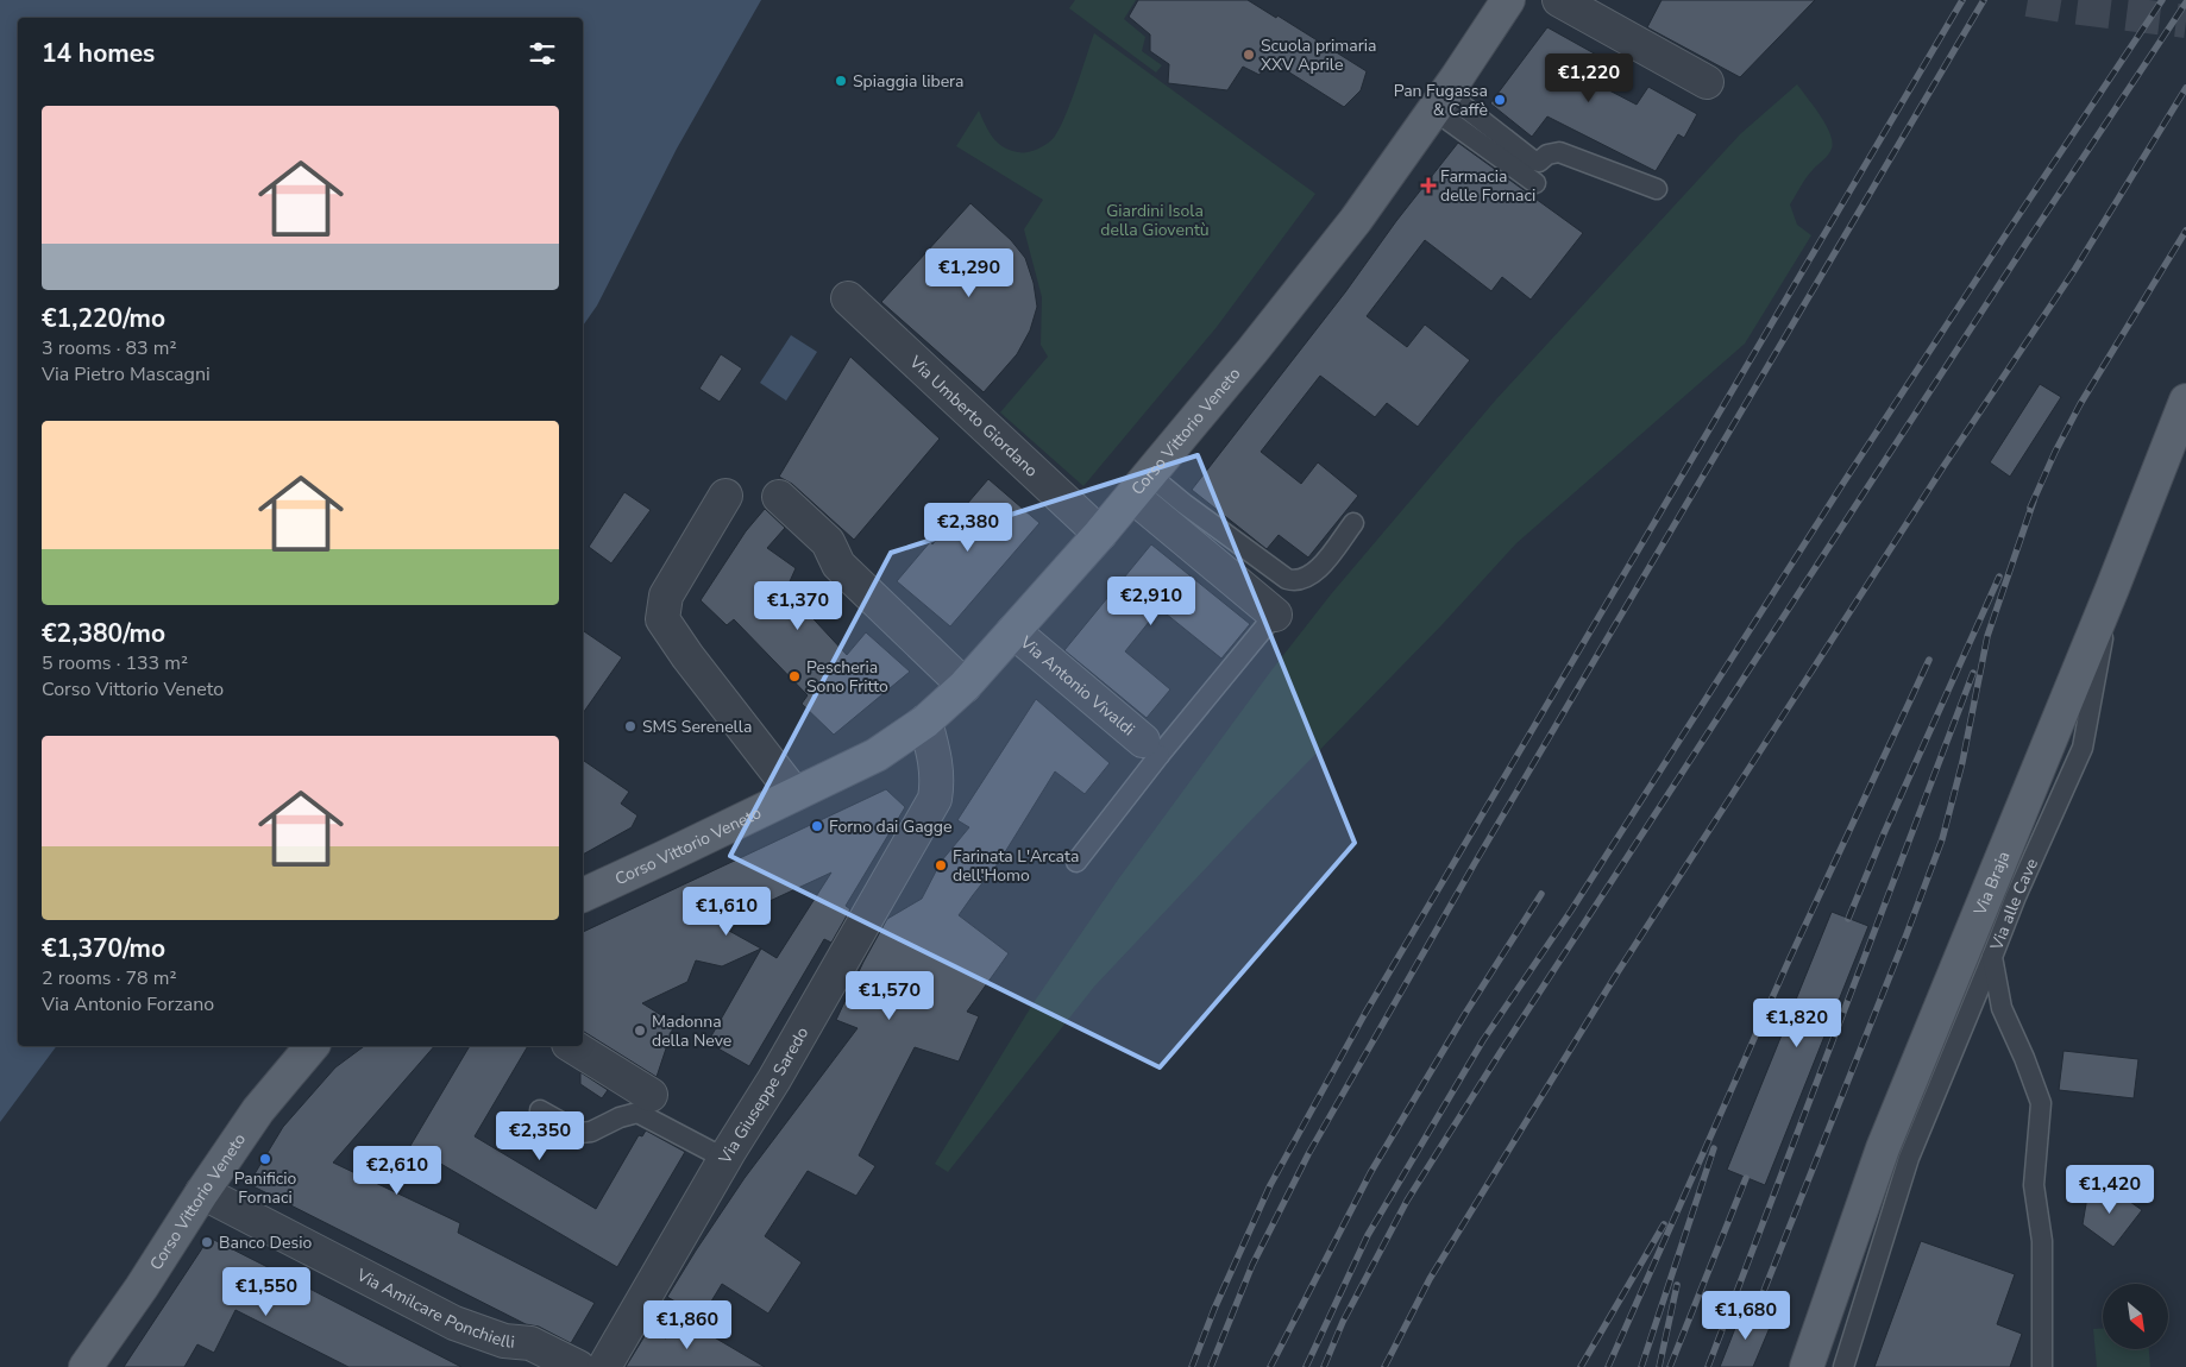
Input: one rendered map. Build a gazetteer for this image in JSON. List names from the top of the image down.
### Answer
{
  "streets": {
    "main road": ["Corso Vittorio Veneto", "Via Braja"],
    "street": [
      "Via Umberto Giordano",
      "Via Antonio Vivaldi",
      "Via Giuseppe Saredo",
      "Via Amilcare Ponchielli"
    ],
    "lane": ["Via alle Cave"]
  },
  "crossings": [
    ["Via Umberto Giordano", "Corso Vittorio Veneto"],
    ["Corso Vittorio Veneto", "Via Antonio Vivaldi"],
    ["Corso Vittorio Veneto", "Via Giuseppe Saredo"],
    ["Corso Vittorio Veneto", "Via Amilcare Ponchielli"],
    ["Via Braja", "Via alle Cave"]
  ],
  "parks": ["Giardini Isola della Gioventù"],
  "places": {
    "other": [
      "Scuola primaria XXV Aprile",
      "Spiaggia libera",
      "Pan Fugassa & Caffè",
      "Pescheria Sono Fritto",
      "SMS Serenella",
      "Forno dai Gagge",
      "Farinata L'Arcata dell'Homo",
      "Madonna della Neve",
      "Panificio Fornaci",
      "Banco Desio"
    ],
    "health": ["Farmacia delle Fornaci"]
  },
  "north": "bottom right",
  "page": {
    "heading": "14 homes",
    "price": [
      "€1,220",
      "€1,290",
      "€2,380",
      "€2,910",
      "€1,370",
      "€1,610",
      "€1,570",
      "€1,820",
      "€2,350",
      "€2,610",
      "€1,420",
      "€1,550",
      "€1,680",
      "€1,860"
    ],
    "list": [
      {
        "name": "€1,220/mo",
        "note": "3 rooms · 83 m² · Via Pietro Mascagni"
      },
      {
        "name": "€2,380/mo",
        "note": "5 rooms · 133 m² · Corso Vittorio Veneto"
      },
      {
        "name": "€1,370/mo",
        "note": "2 rooms · 78 m² · Via Antonio Forzano"
      }
    ]
  }
}
